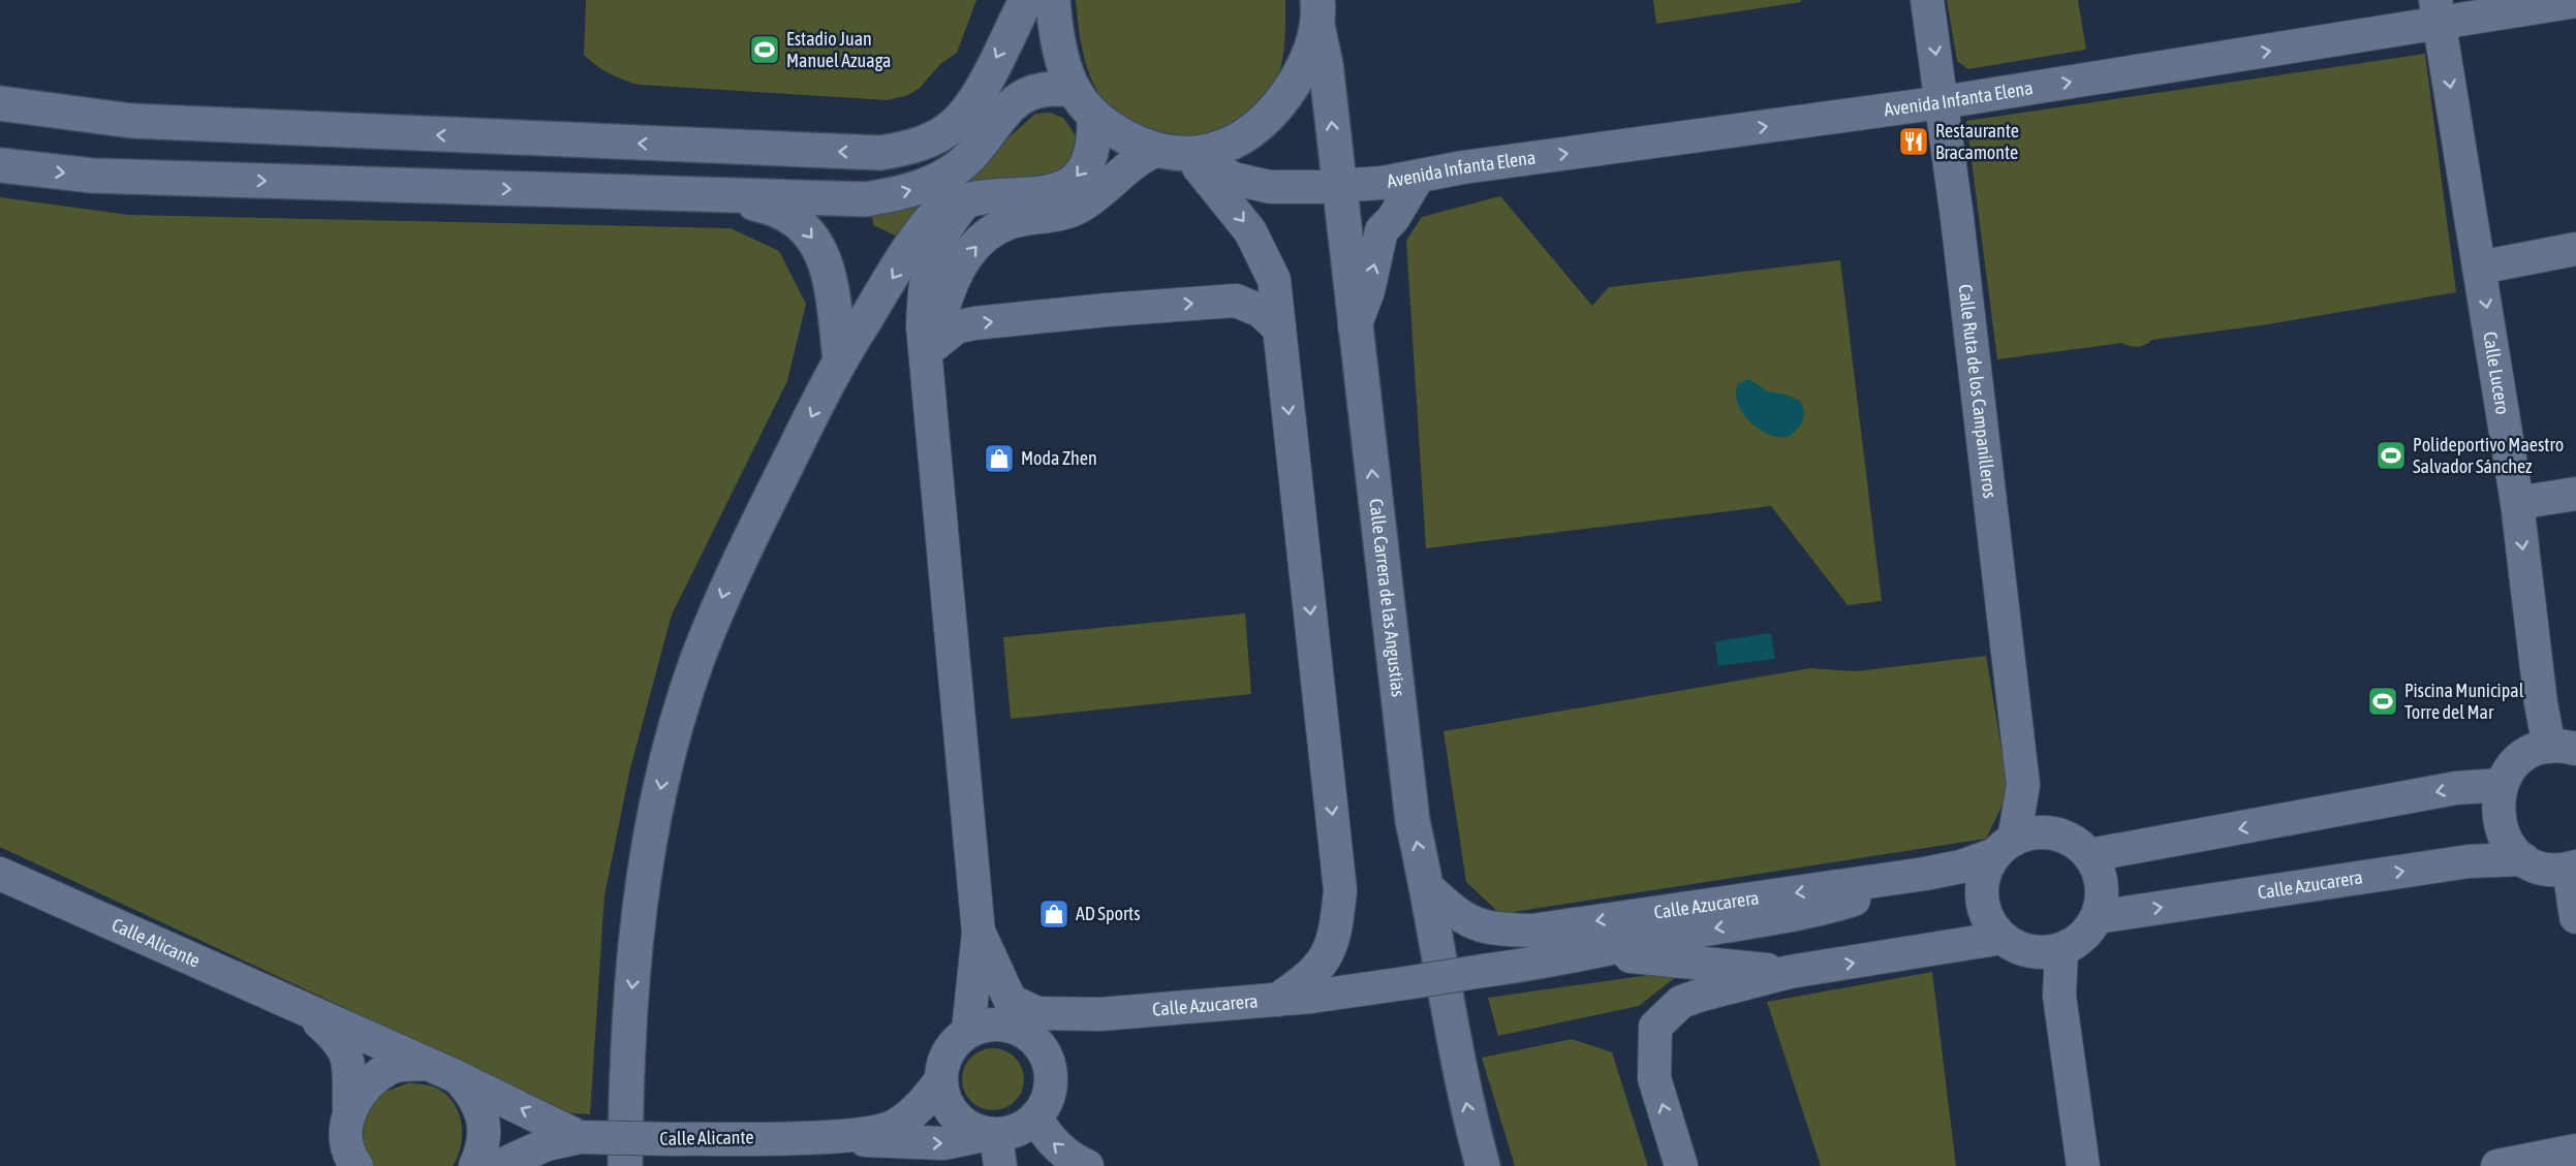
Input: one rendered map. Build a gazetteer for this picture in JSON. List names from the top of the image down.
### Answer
{
  "streets": {
    "main road": ["Calle Carrera de las Angustias"],
    "street": [
      "Avenida Infanta Elena",
      "Calle Lucero",
      "Calle Ruta de los Campanilleros",
      "Calle Azucarera",
      "Calle Alicante"
    ]
  },
  "crossings": [
    ["Avenida Infanta Elena", "Calle Lucero"],
    ["Avenida Infanta Elena", "Calle Ruta de los Campanilleros"],
    ["Avenida Infanta Elena", "Calle Carrera de las Angustias"],
    ["Calle Ruta de los Campanilleros", "Calle Azucarera"],
    ["Calle Carrera de las Angustias", "Calle Azucarera"],
    ["Calle Azucarera", "Calle Alicante"]
  ],
  "one_way": ["Avenida Infanta Elena", "Calle Lucero", "Calle Carrera de las Angustias"],
  "places": {
    "sports": ["Estadio Juan Manuel Azuaga", "Polideportivo Maestro Salvador Sánchez", "Piscina Municipal Torre del Mar"],
    "restaurant": ["Restaurante Bracamonte"],
    "shop": ["Moda Zhen", "AD Sports"]
  }
}
